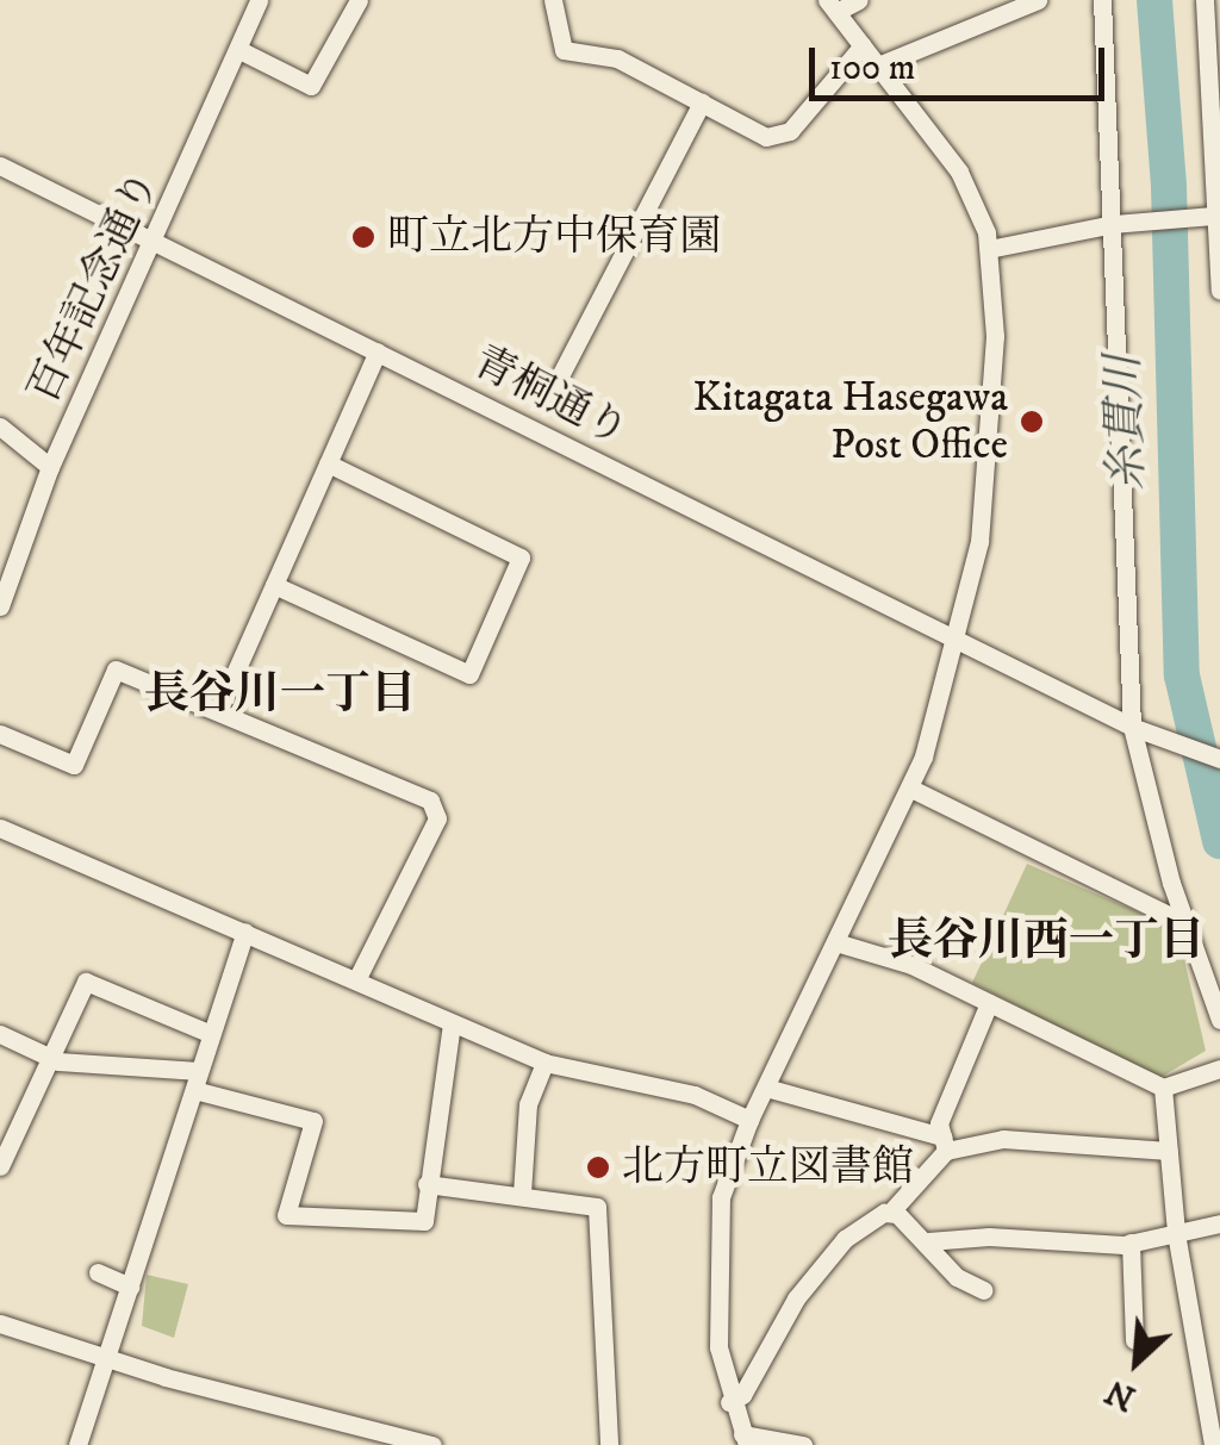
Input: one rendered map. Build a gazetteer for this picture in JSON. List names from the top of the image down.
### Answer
{
  "streets": {
    "street": ["百年記念通り", "青桐通り"]
  },
  "crossings": [
    ["百年記念通り", "青桐通り"]
  ],
  "districts": ["長谷川一丁目", "長谷川西一丁目"],
  "water": ["糸貫川"],
  "places": ["町立北方中保育園", "Kitagata Hasegawa Post Office", "北方町立図書館"],
  "scale_bar": "100 m",
  "north": "bottom left"
}
